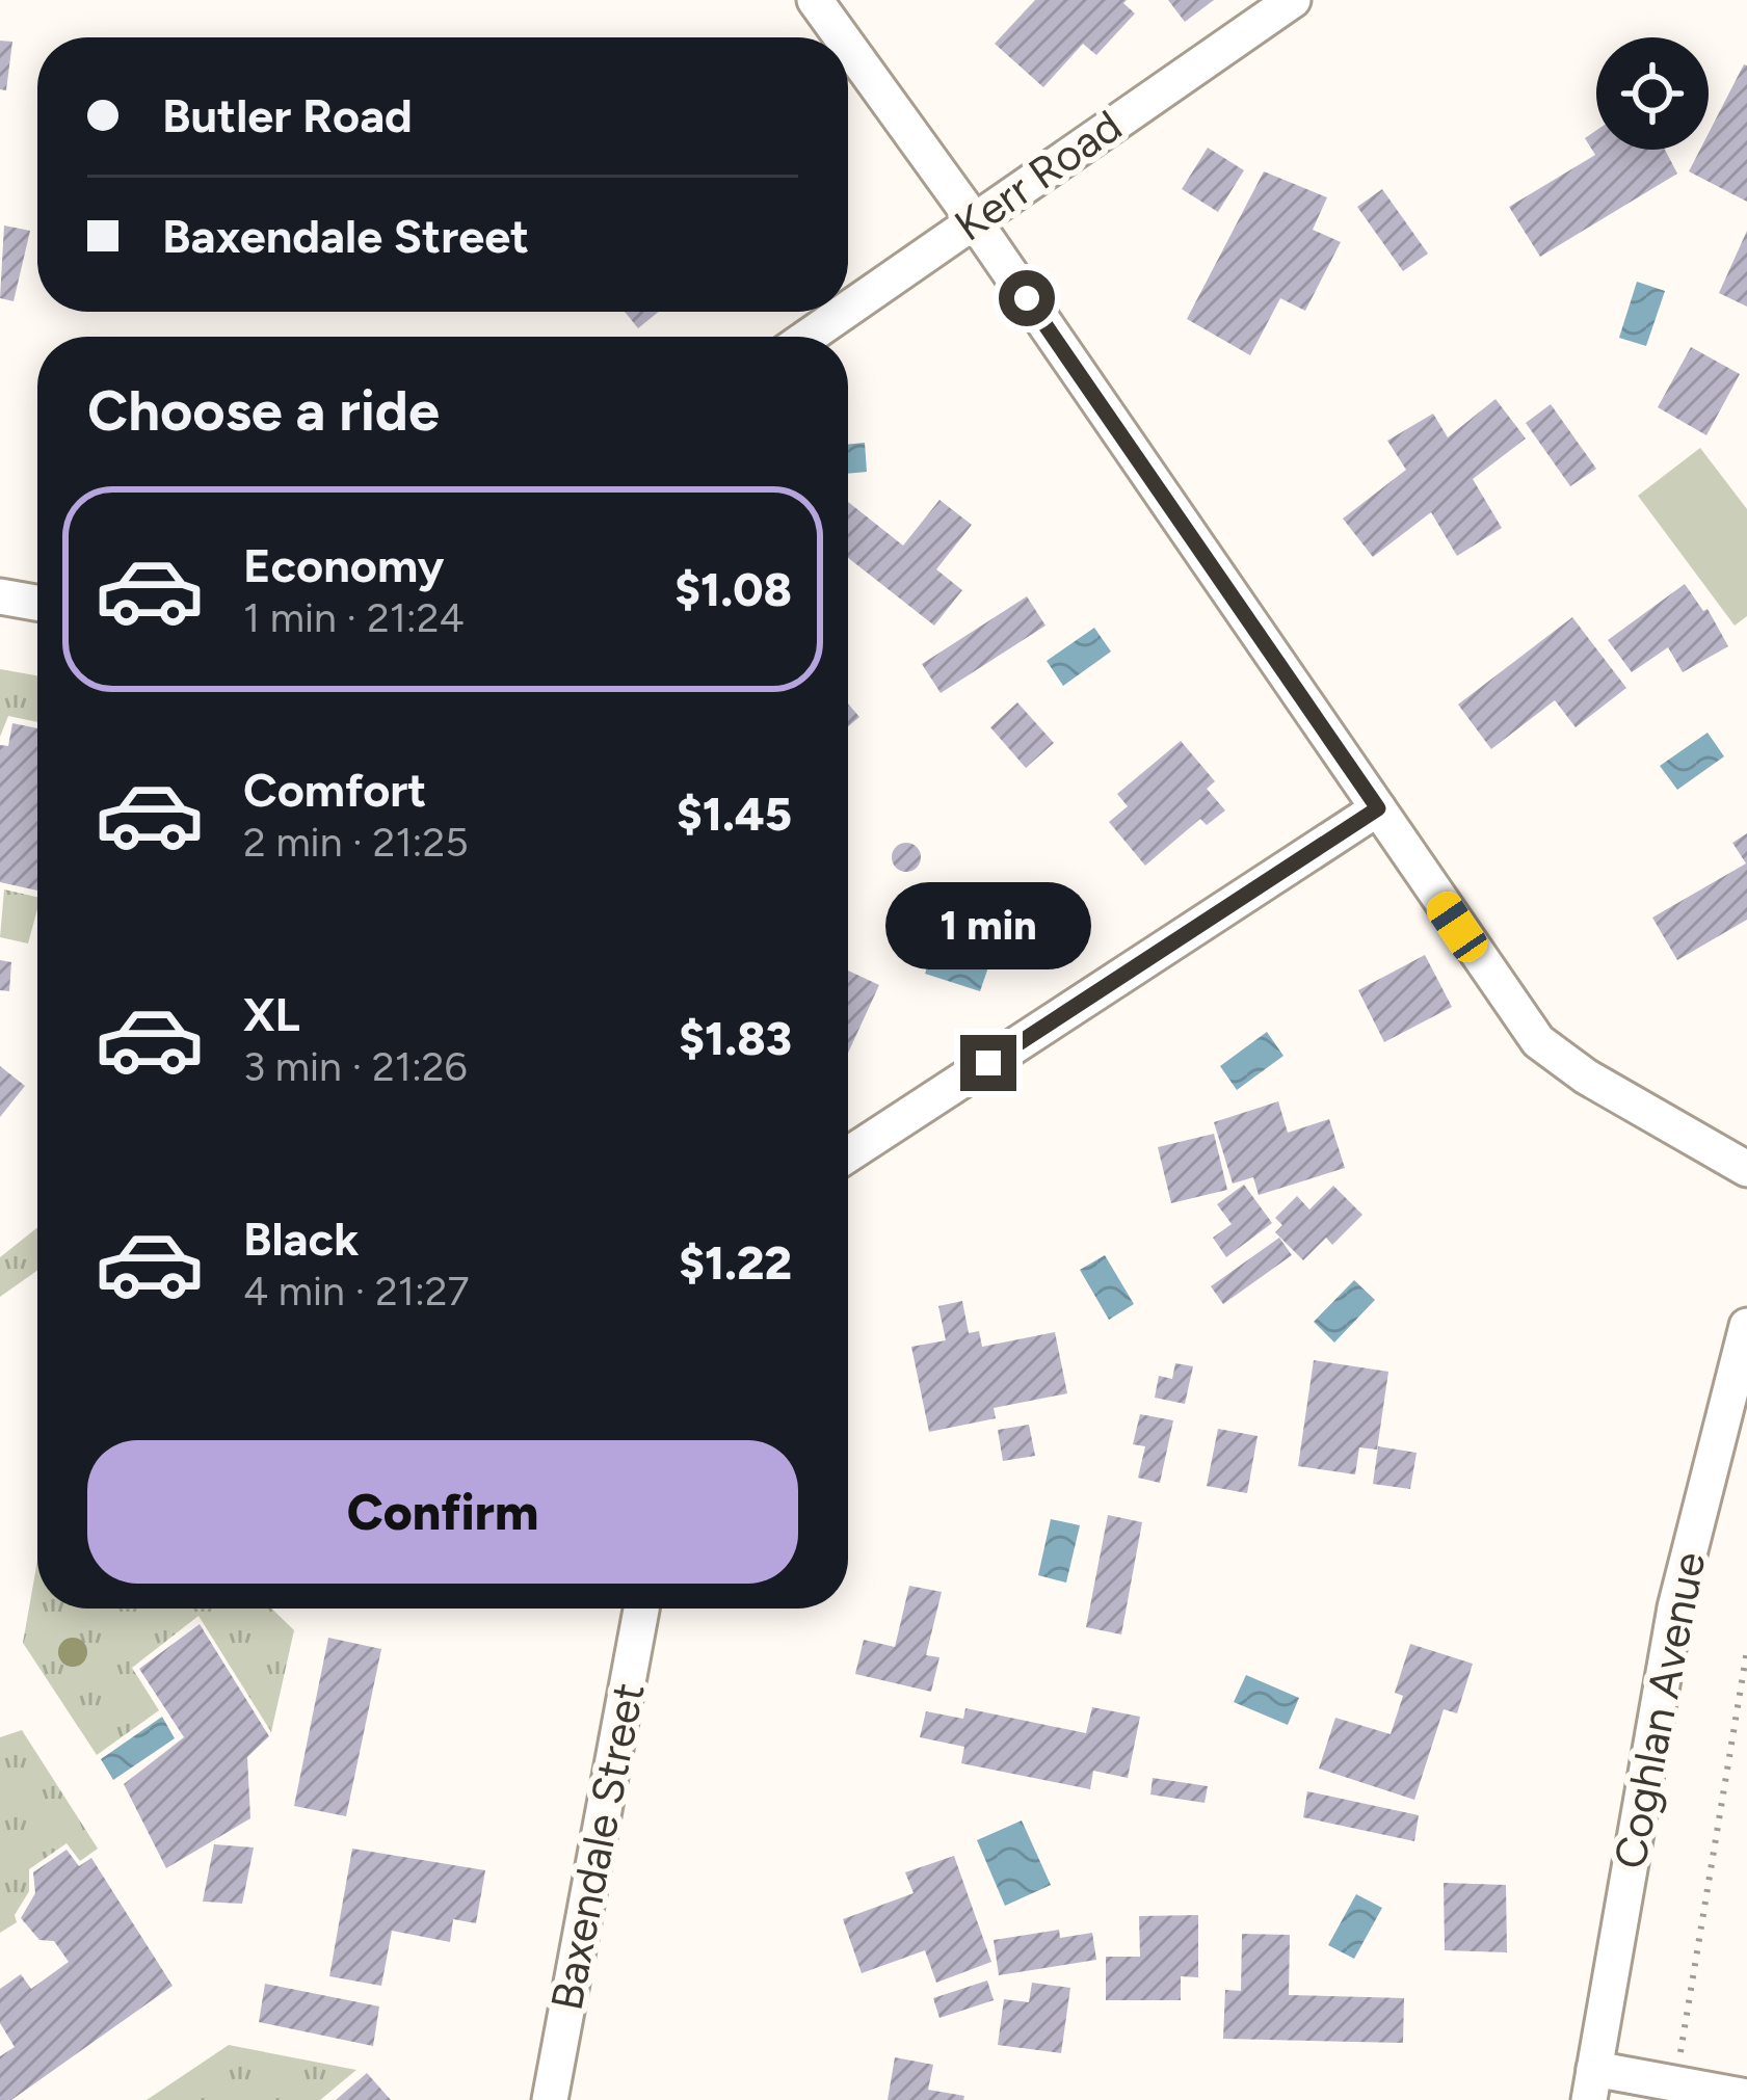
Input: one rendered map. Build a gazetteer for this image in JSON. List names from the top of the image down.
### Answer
{
  "streets": {
    "street": ["Kerr Road", "Coghlan Avenue", "Baxendale Street"]
  },
  "page": {
    "banner": ["Butler Road", "Baxendale Street"],
    "heading": "Choose a ride",
    "list": [
      {
        "name": "Economy",
        "note": "1 min · 21:24",
        "value": "$1.08"
      },
      {
        "name": "Comfort",
        "note": "2 min · 21:25",
        "value": "$1.45"
      },
      {
        "name": "XL",
        "note": "3 min · 21:26",
        "value": "$1.83"
      },
      {
        "name": "Black",
        "note": "4 min · 21:27",
        "value": "$1.22"
      }
    ],
    "bubble": "1 min",
    "buttons": "Confirm"
  }
}
